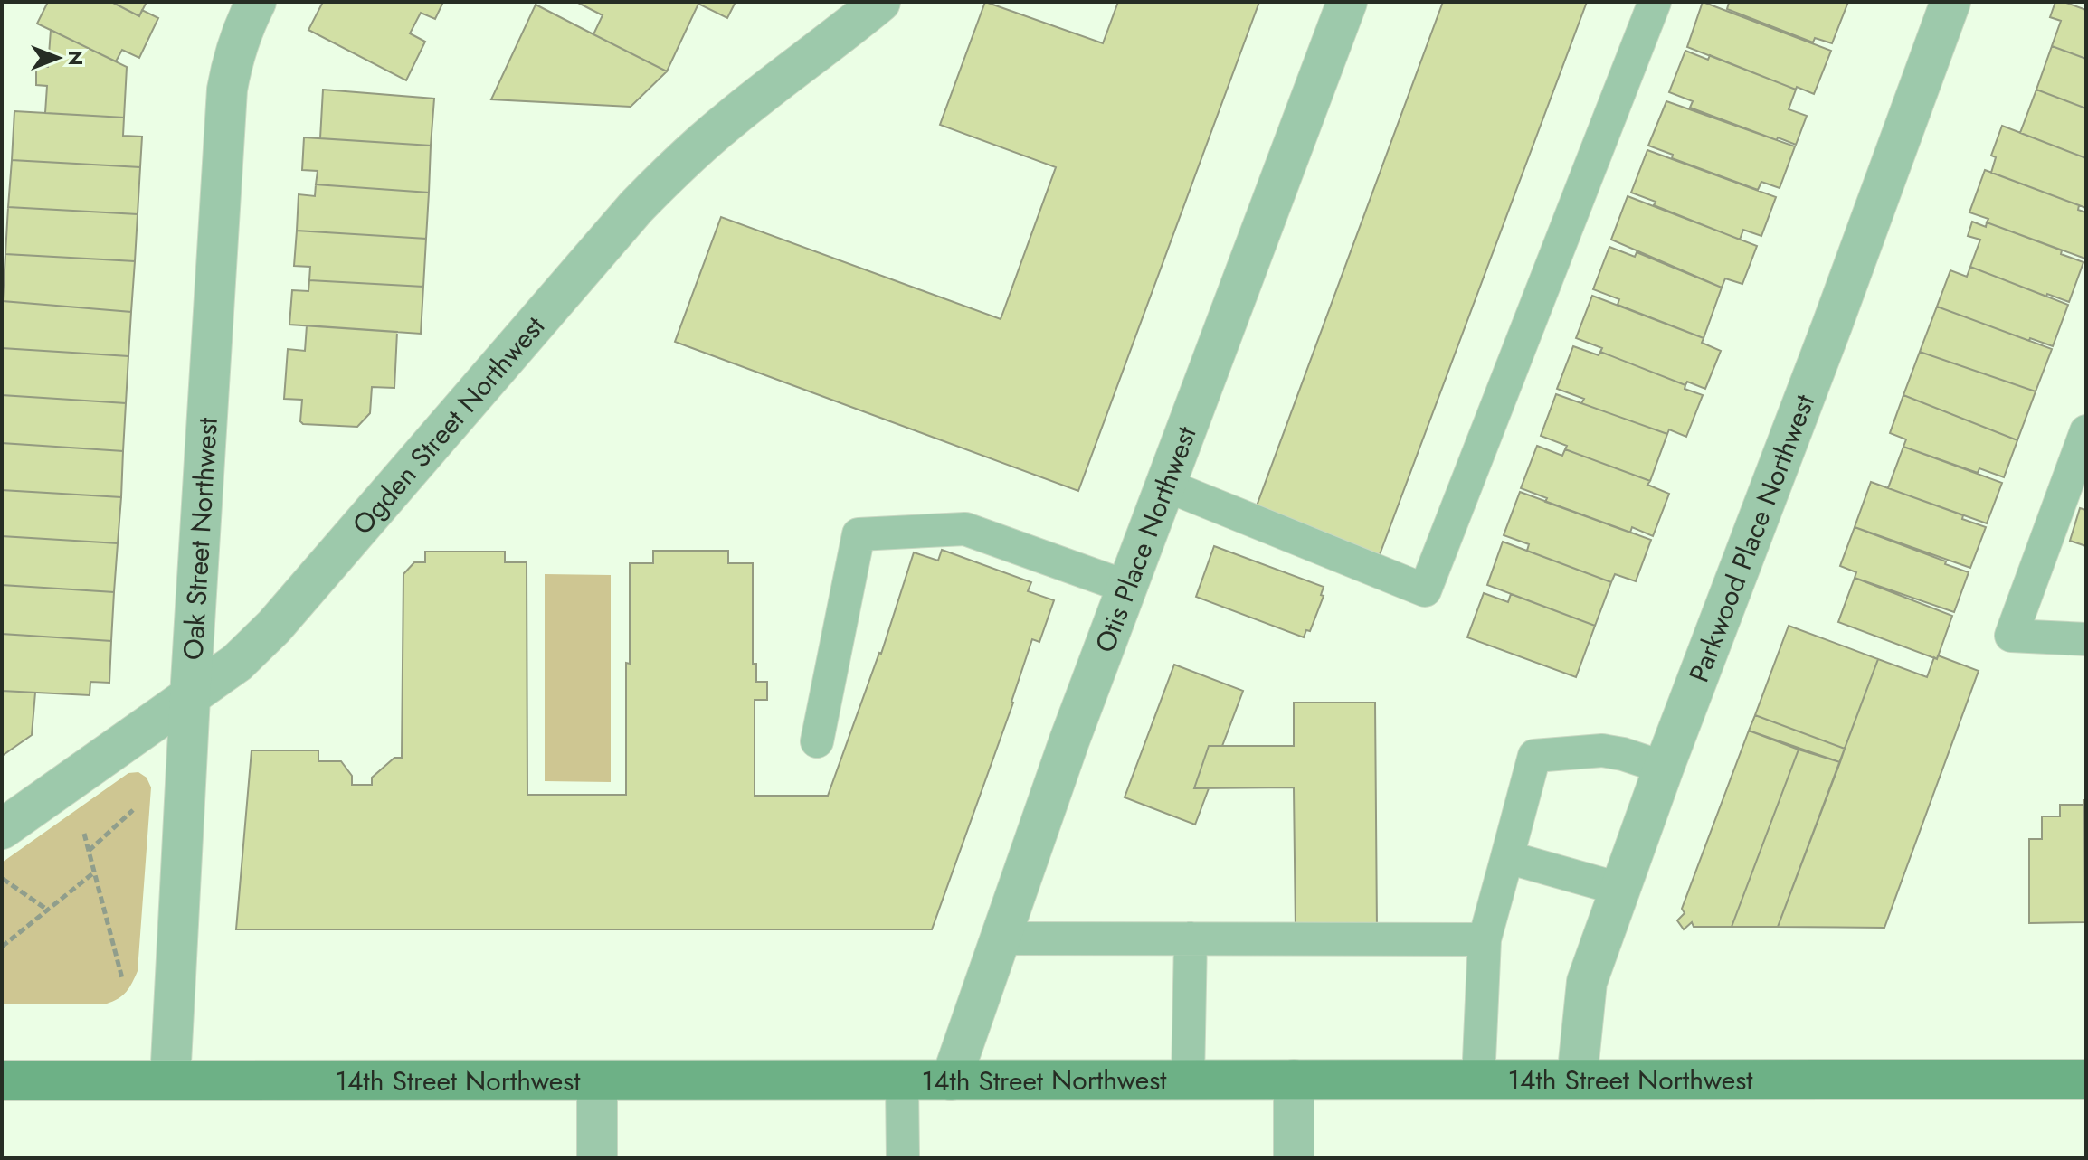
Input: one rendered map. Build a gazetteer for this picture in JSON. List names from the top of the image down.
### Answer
{
  "streets": {
    "main road": ["14th Street Northwest"],
    "street": [
      "Ogden Street Northwest",
      "Oak Street Northwest",
      "Parkwood Place Northwest",
      "Otis Place Northwest"
    ]
  },
  "crossings": [
    ["Ogden Street Northwest", "Oak Street Northwest"],
    ["Oak Street Northwest", "14th Street Northwest"],
    ["Parkwood Place Northwest", "14th Street Northwest"],
    ["Otis Place Northwest", "14th Street Northwest"]
  ],
  "north": "right"
}
